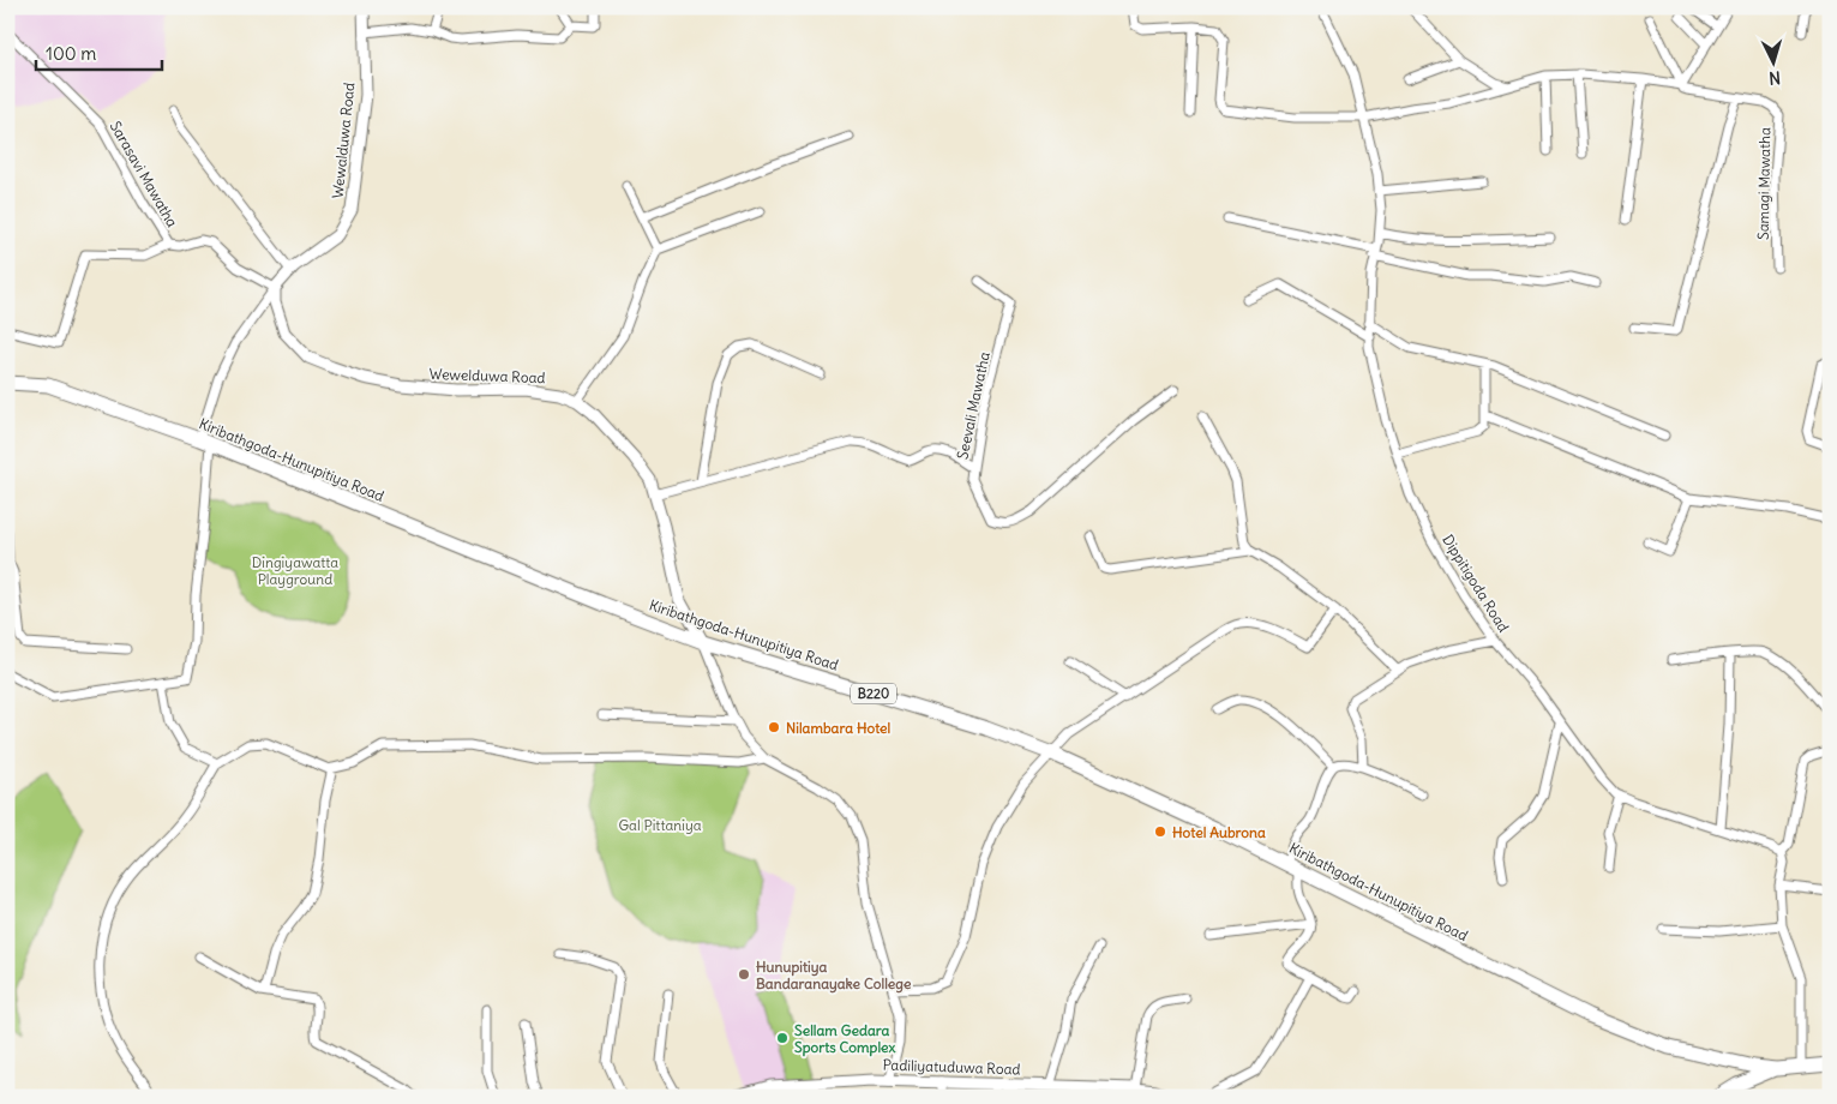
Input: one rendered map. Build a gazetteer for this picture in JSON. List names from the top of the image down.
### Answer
{
  "streets": {
    "main road": ["Kiribathgoda-Hunupitiya Road", "B220"],
    "street": [
      "Wewalduwa Road",
      "Sarasavi Mawatha",
      "Samagi Mawatha",
      "Wewelduwa Road",
      "Seevali Mawatha",
      "Dippitigoda Road",
      "Padiliyatuduwa Road"
    ]
  },
  "crossings": [
    ["Wewalduwa Road", "Sarasavi Mawatha"],
    ["Wewalduwa Road", "Wewelduwa Road"],
    ["Wewalduwa Road", "Kiribathgoda-Hunupitiya Road"],
    ["Sarasavi Mawatha", "Wewelduwa Road"],
    ["Samagi Mawatha", "Dippitigoda Road"],
    ["Wewelduwa Road", "Seevali Mawatha"],
    ["Wewelduwa Road", "Kiribathgoda-Hunupitiya Road"]
  ],
  "parks": ["Dingiyawatta Playground", "Gal Pittaniya"],
  "places": [
    "Nilambara Hotel",
    "Hotel Aubrona",
    "Hunupitiya Bandaranayake College",
    "Sellam Gedara Sports Complex"
  ],
  "scale_bar": "100 m",
  "north": "bottom"
}
